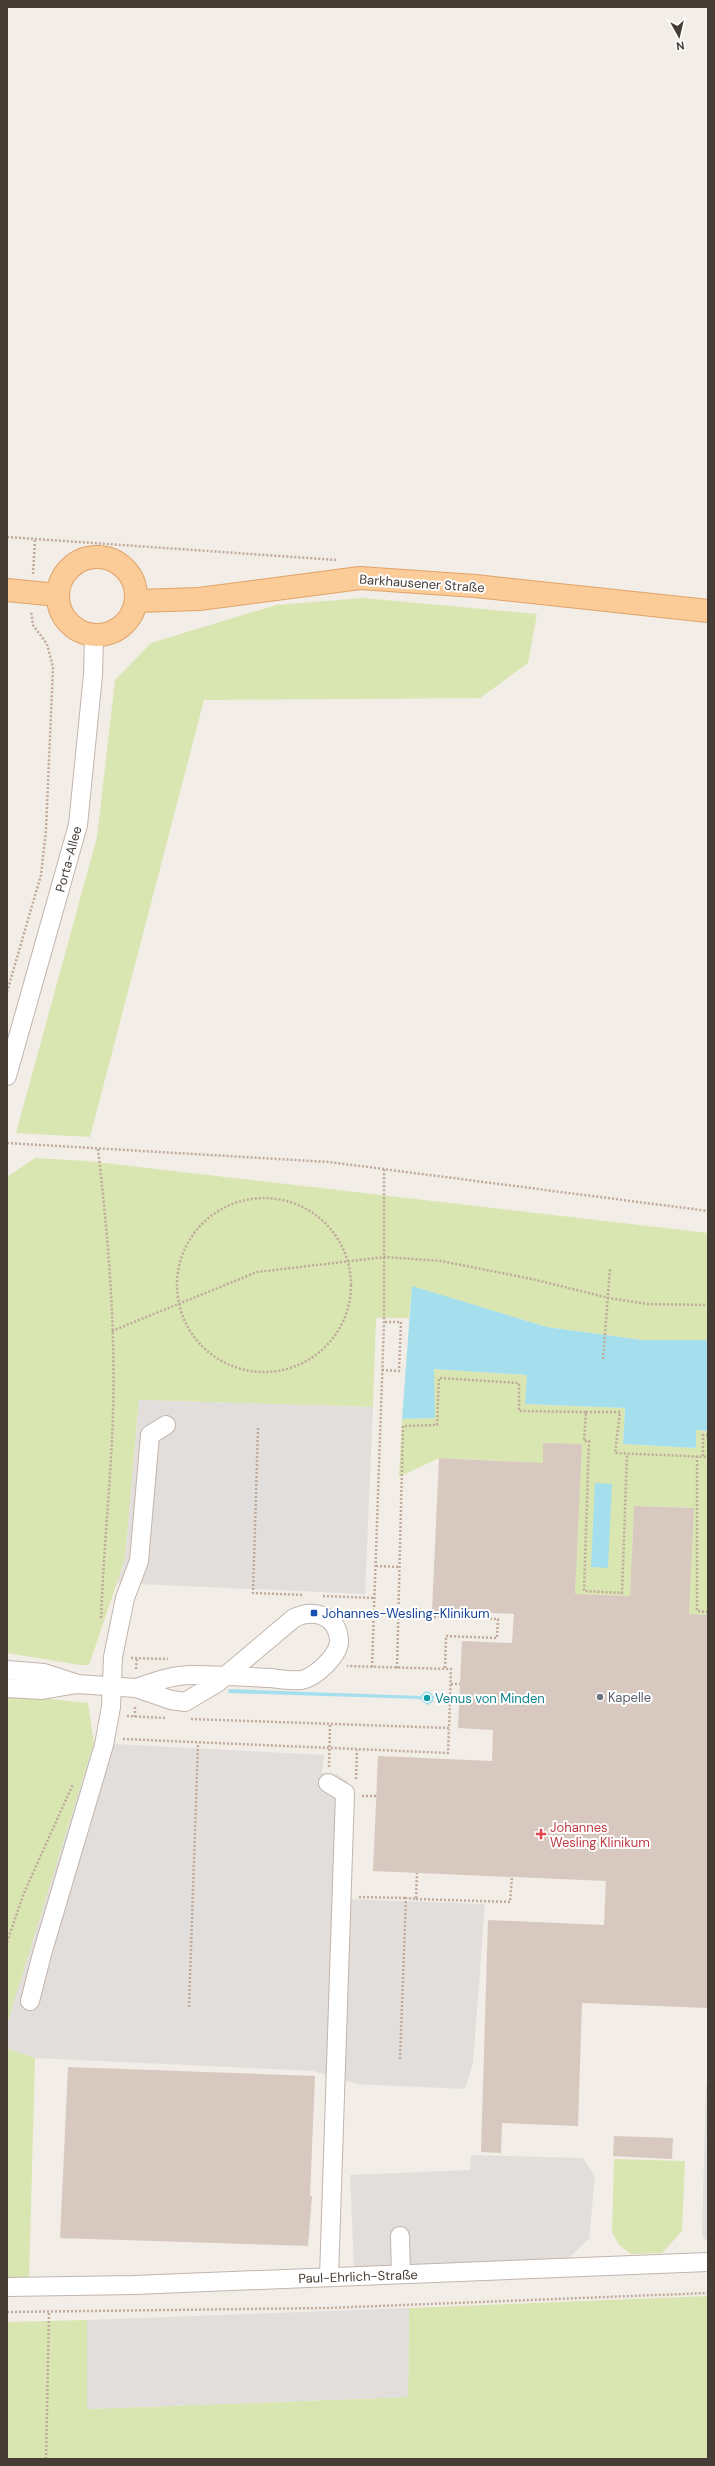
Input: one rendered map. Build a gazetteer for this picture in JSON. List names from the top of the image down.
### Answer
{
  "streets": {
    "main road": ["Barkhausener Straße"],
    "street": ["Porta-Allee", "Paul-Ehrlich-Straße"]
  },
  "crossings": [
    ["Barkhausener Straße", "Porta-Allee"]
  ],
  "places": {
    "transit": ["Johannes-Wesling-Klinikum"],
    "other": ["Kapelle", "Venus von Minden"],
    "health": ["Johannes Wesling Klinikum"]
  },
  "north": "bottom"
}
